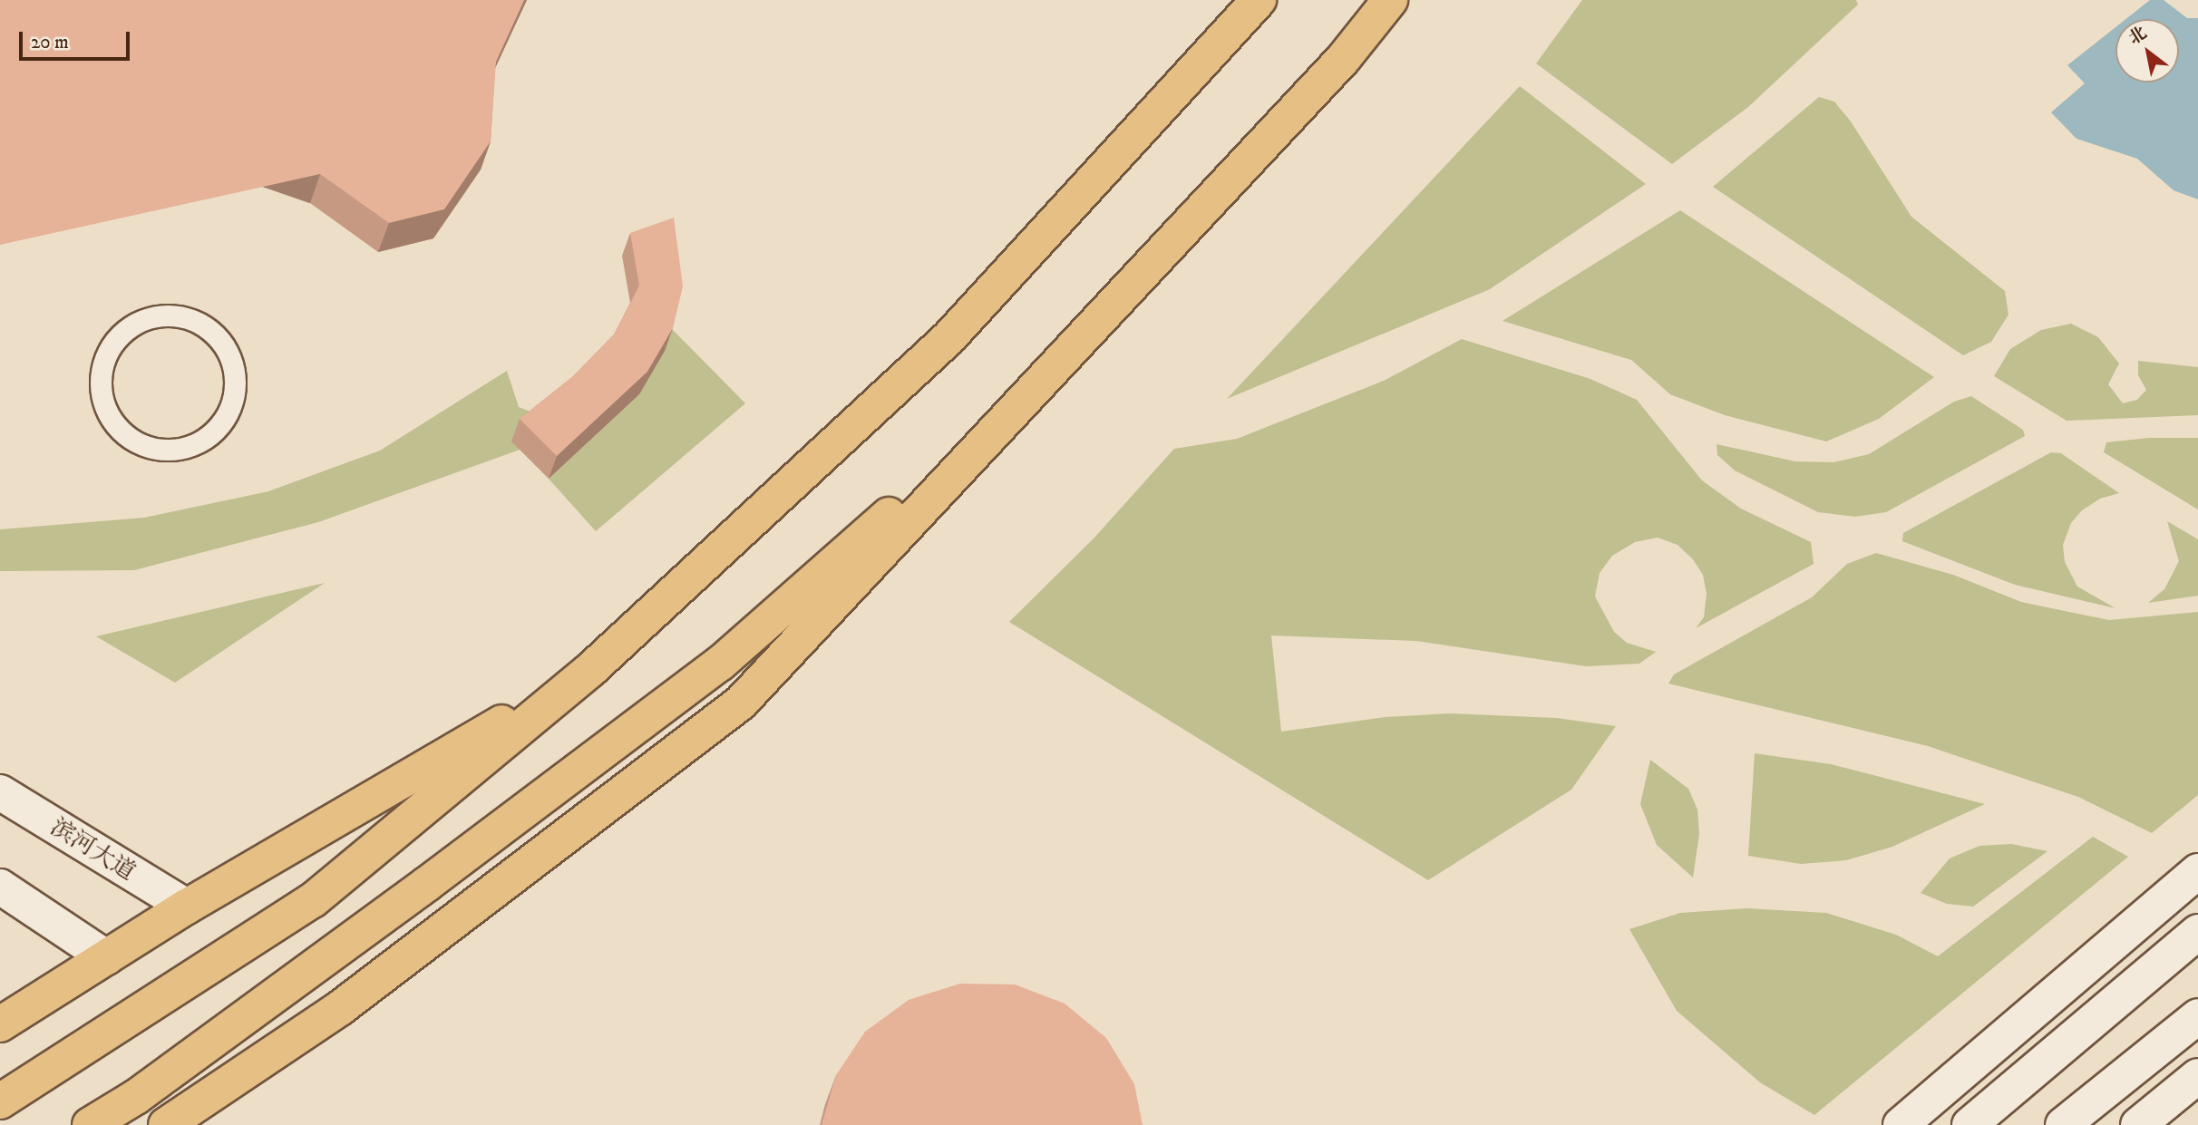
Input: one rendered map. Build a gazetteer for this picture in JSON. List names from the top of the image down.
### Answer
{
  "streets": {
    "street": ["滨河大道"]
  },
  "scale_bar": "20 m",
  "north": "top left"
}
